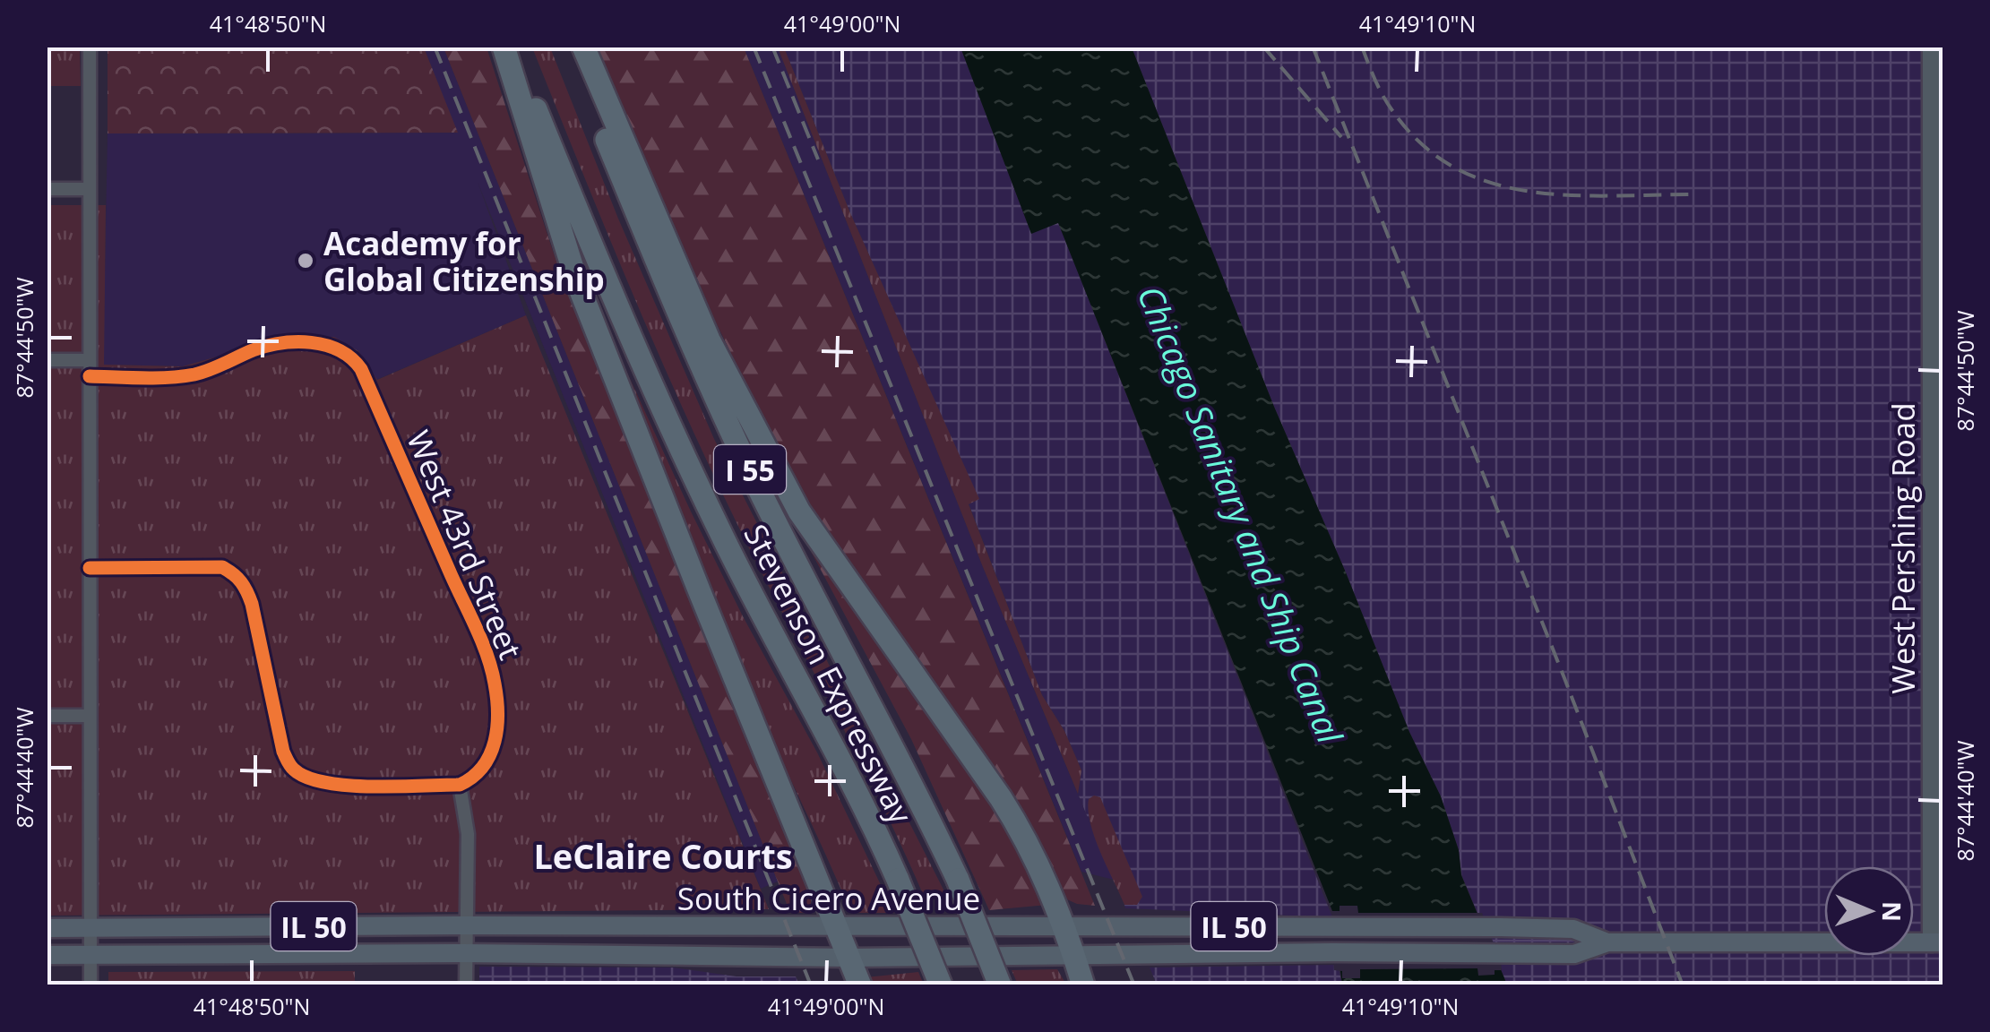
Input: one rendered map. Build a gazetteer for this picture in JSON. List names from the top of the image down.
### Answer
{
  "streets": {
    "highway": ["I 55", "Stevenson Expressway"],
    "main road": ["West Pershing Road", "South Cicero Avenue", "IL 50"],
    "street": ["West 43rd Street"]
  },
  "crossings": [
    ["West Pershing Road", "South Cicero Avenue"]
  ],
  "districts": ["LeClaire Courts"],
  "water": ["Chicago Sanitary and Ship Canal"],
  "places": ["Academy for Global Citizenship"],
  "north": "right",
  "coordinates": [
    "41°48'50\"N",
    "41°49'00\"N",
    "41°49'10\"N",
    "87°44'50\"W",
    "87°44'40\"W"
  ]
}
